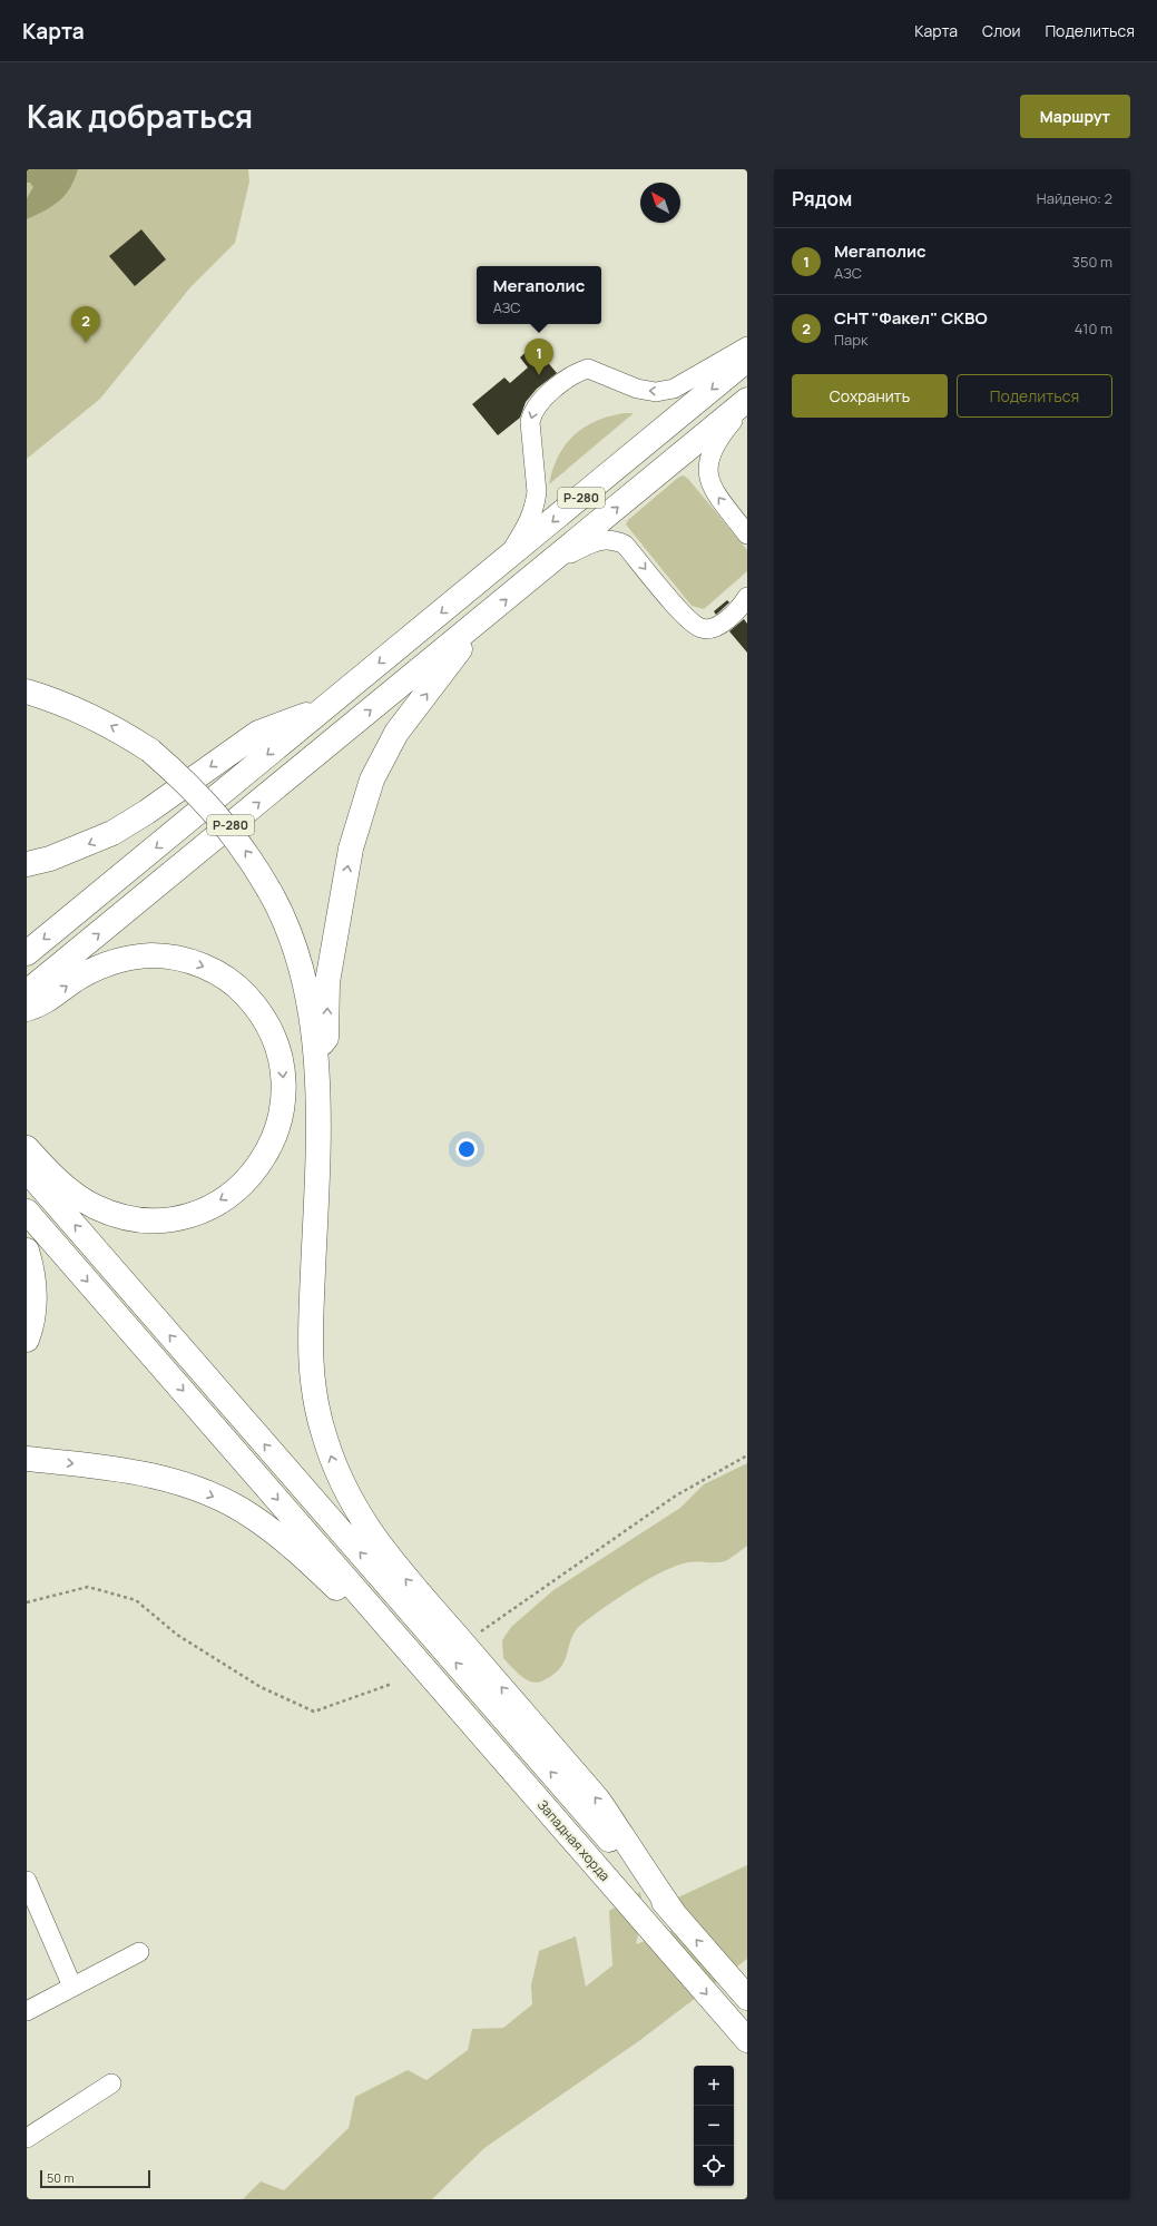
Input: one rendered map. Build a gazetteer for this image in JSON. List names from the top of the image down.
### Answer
{
  "streets": {
    "highway": ["Р-280", "Западная хорда"]
  },
  "scale_bar": "50 m",
  "north": "top left",
  "page": {
    "header": "Карта",
    "nav": ["Карта", "Слои", "Поделиться"],
    "title": "Как добраться",
    "buttons": [
      "Маршрут",
      ["Сохранить", "Поделиться"]
    ],
    "heading": ["Рядом", "Найдено: 2"],
    "list": [
      {
        "mark": "1",
        "name": "Мегаполис",
        "note": "АЗС",
        "value": "350 m"
      },
      {
        "mark": "2",
        "name": "СНТ \"Факел\" СКВО",
        "note": "Парк",
        "value": "410 m"
      }
    ],
    "popup": ["Мегаполис", "АЗС"],
    "pins": ["2", "1"],
    "map_buttons": ["+", "−"],
    "scale": "50 m"
  }
}
